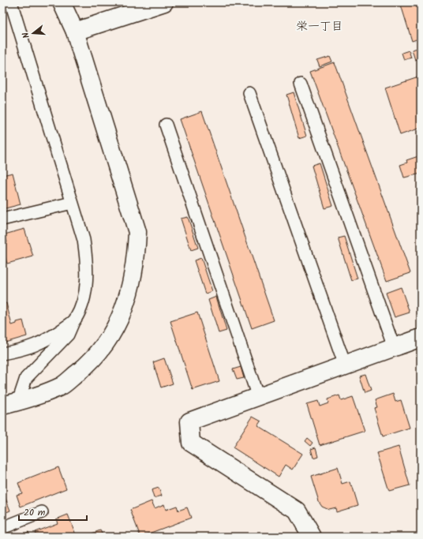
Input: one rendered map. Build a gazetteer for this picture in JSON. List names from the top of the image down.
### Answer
{
  "districts": ["栄一丁目"],
  "scale_bar": "20 m",
  "north": "left"
}
